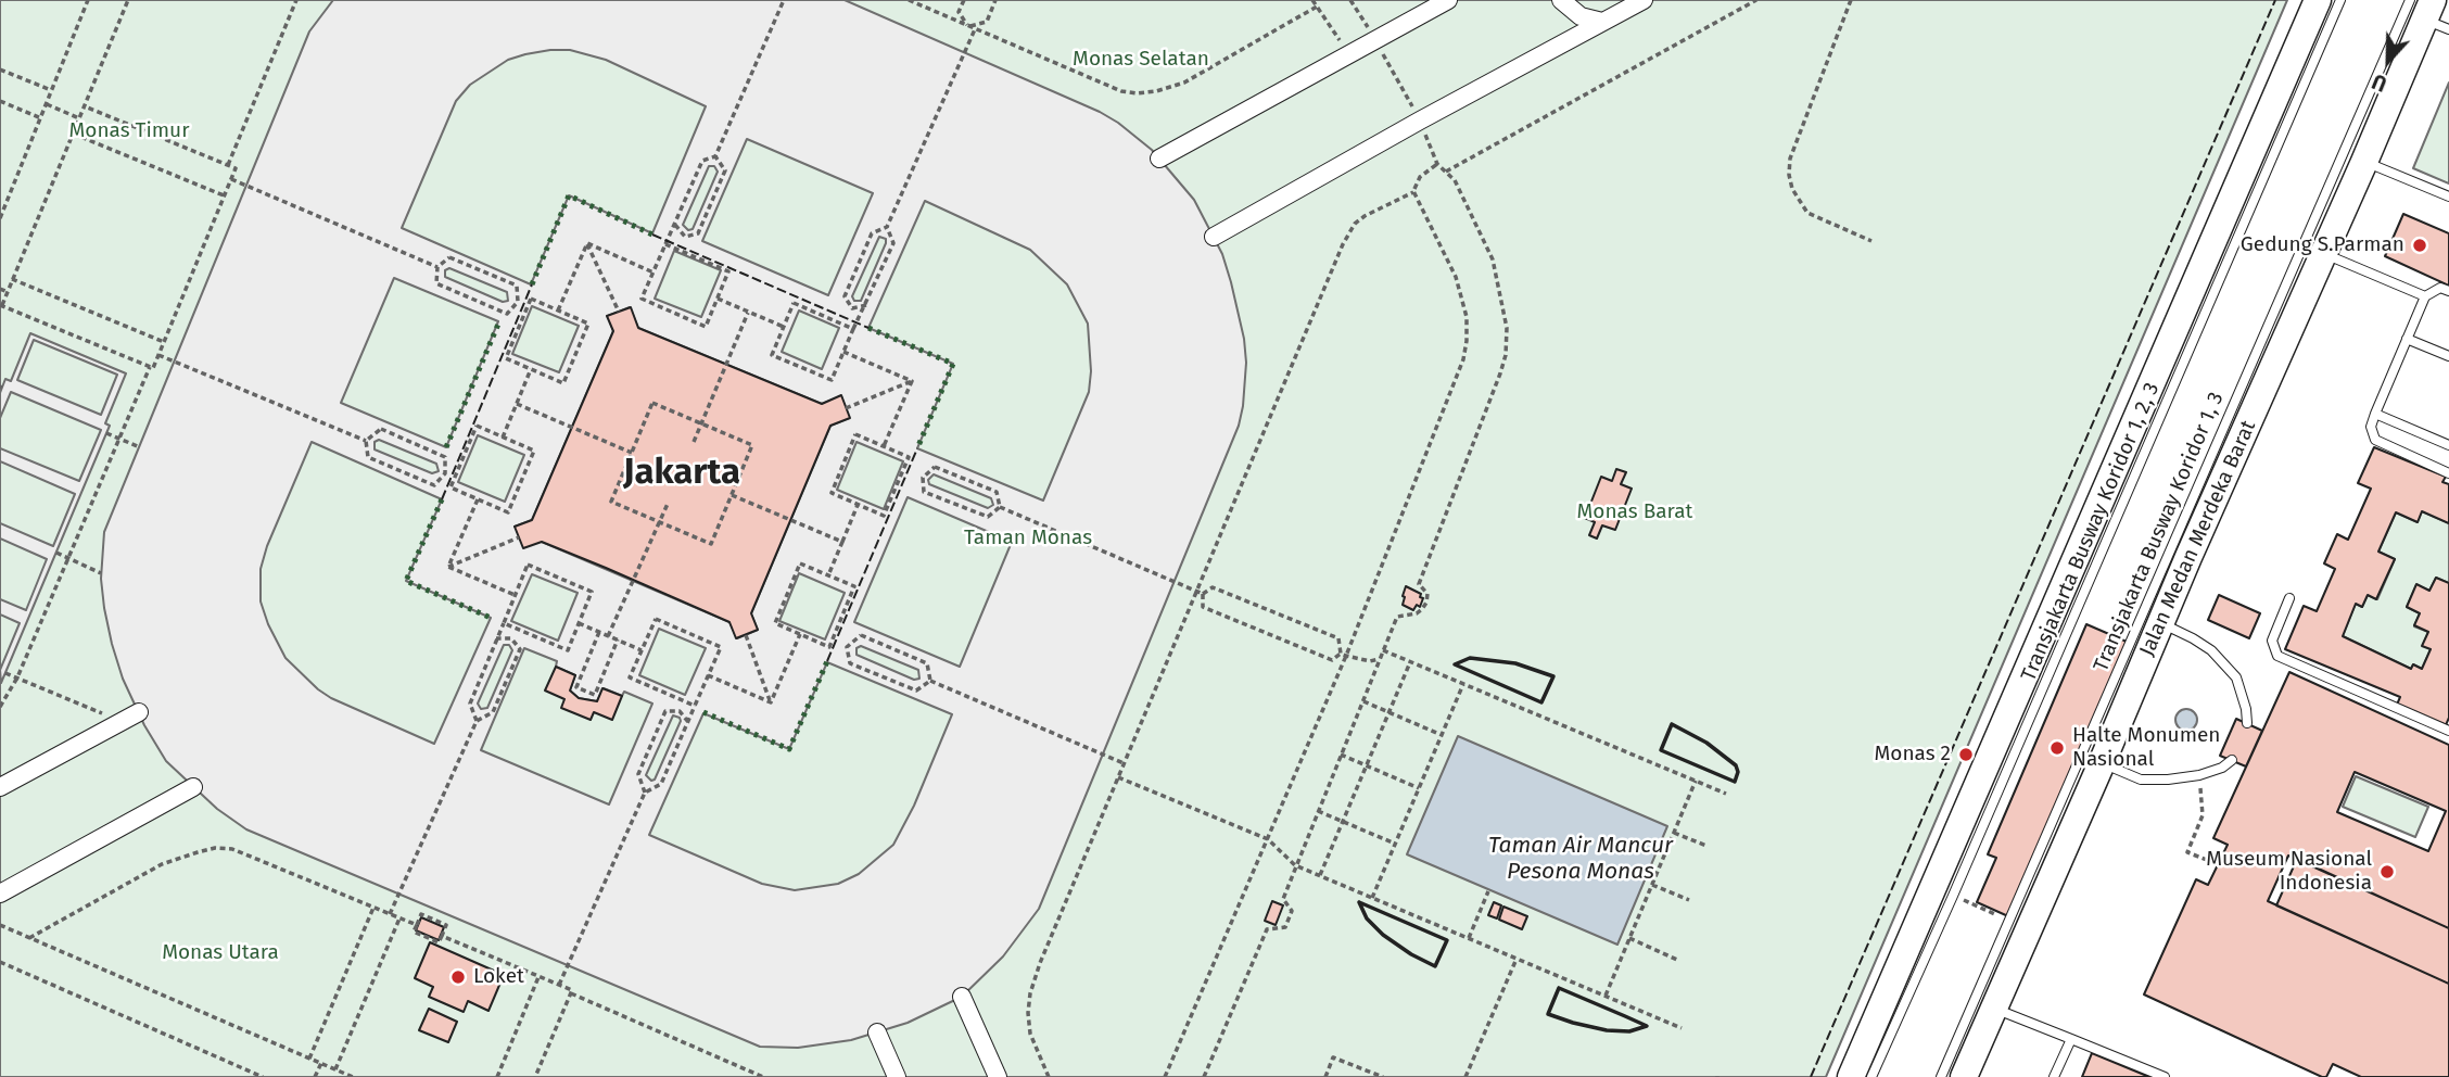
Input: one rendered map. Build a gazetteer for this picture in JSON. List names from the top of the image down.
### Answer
{
  "streets": {
    "main road": ["Jalan Medan Merdeka Barat"],
    "lane": ["Transjakarta Busway Koridor 1, 2, 3", "Transjakarta Busway Koridor 1, 3"]
  },
  "crossings": [
    ["Transjakarta Busway Koridor 1, 3", "Jalan Medan Merdeka Barat"]
  ],
  "districts": ["Jakarta"],
  "water": ["Taman Air Mancur Pesona Monas"],
  "parks": [
    "Monas Selatan",
    "Monas Timur",
    "Monas Barat",
    "Taman Monas",
    "Monas Utara"
  ],
  "places": [
    "Gedung S.Parman",
    "Halte Monumen Nasional",
    "Monas 2",
    "Museum Nasional Indonesia",
    "Loket"
  ],
  "north": "bottom"
}
